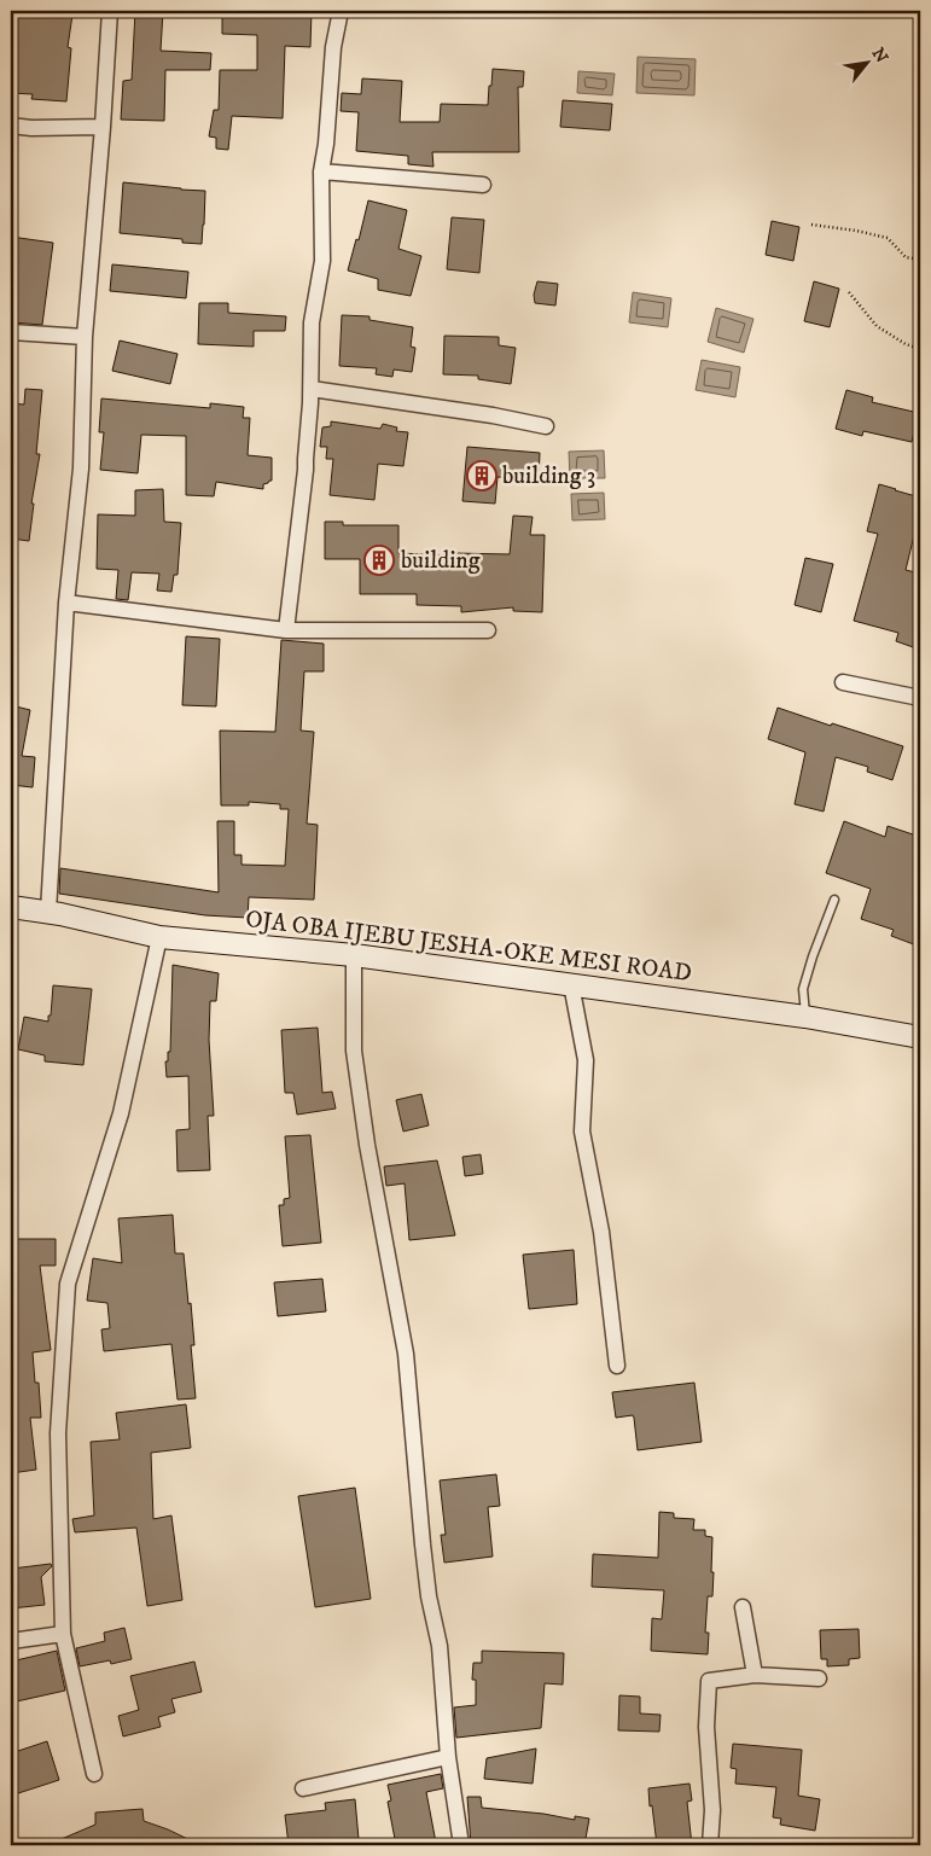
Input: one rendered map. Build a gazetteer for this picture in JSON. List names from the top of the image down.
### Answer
{
  "streets": {
    "main road": ["OJA OBA IJEBU JESHA-OKE MESI ROAD"]
  },
  "places": {
    "building": ["building 3", "building"]
  },
  "north": "top right"
}
